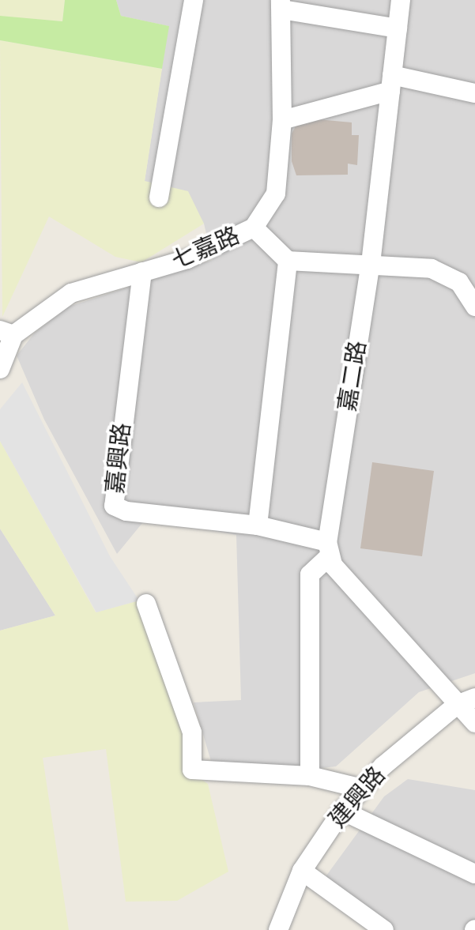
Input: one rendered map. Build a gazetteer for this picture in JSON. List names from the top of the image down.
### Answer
{
  "streets": {
    "street": [
      "七嘉路",
      "嘉二路",
      "嘉興路",
      "建興路"
    ]
  },
  "crossings": [
    ["七嘉路", "嘉興路"],
    ["嘉二路", "嘉興路"]
  ]
}
